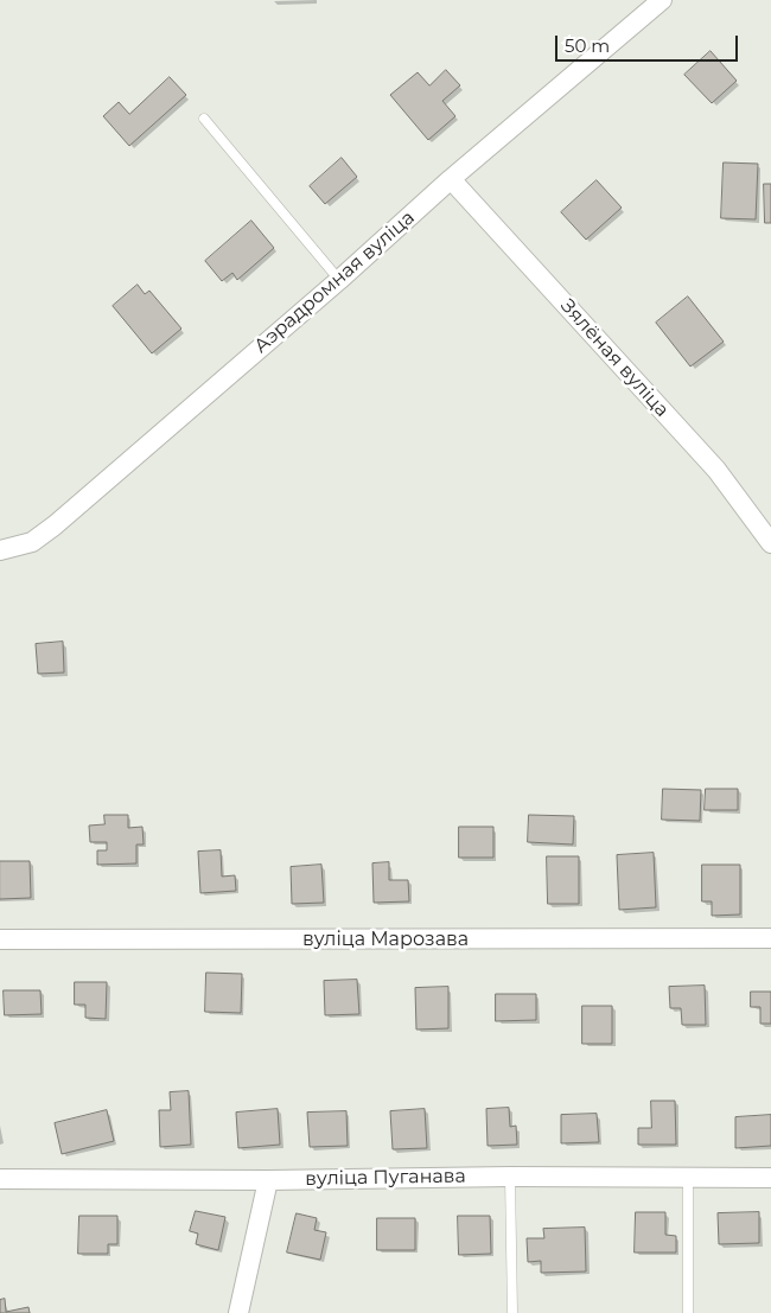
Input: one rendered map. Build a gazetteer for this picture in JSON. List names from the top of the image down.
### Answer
{
  "streets": {
    "street": [
      "Аэрадромная вуліца",
      "Зялёная вуліца",
      "вуліца Марозава",
      "вуліца Пуганава"
    ]
  },
  "crossings": [
    ["Аэрадромная вуліца", "Зялёная вуліца"]
  ],
  "scale_bar": "50 m"
}
